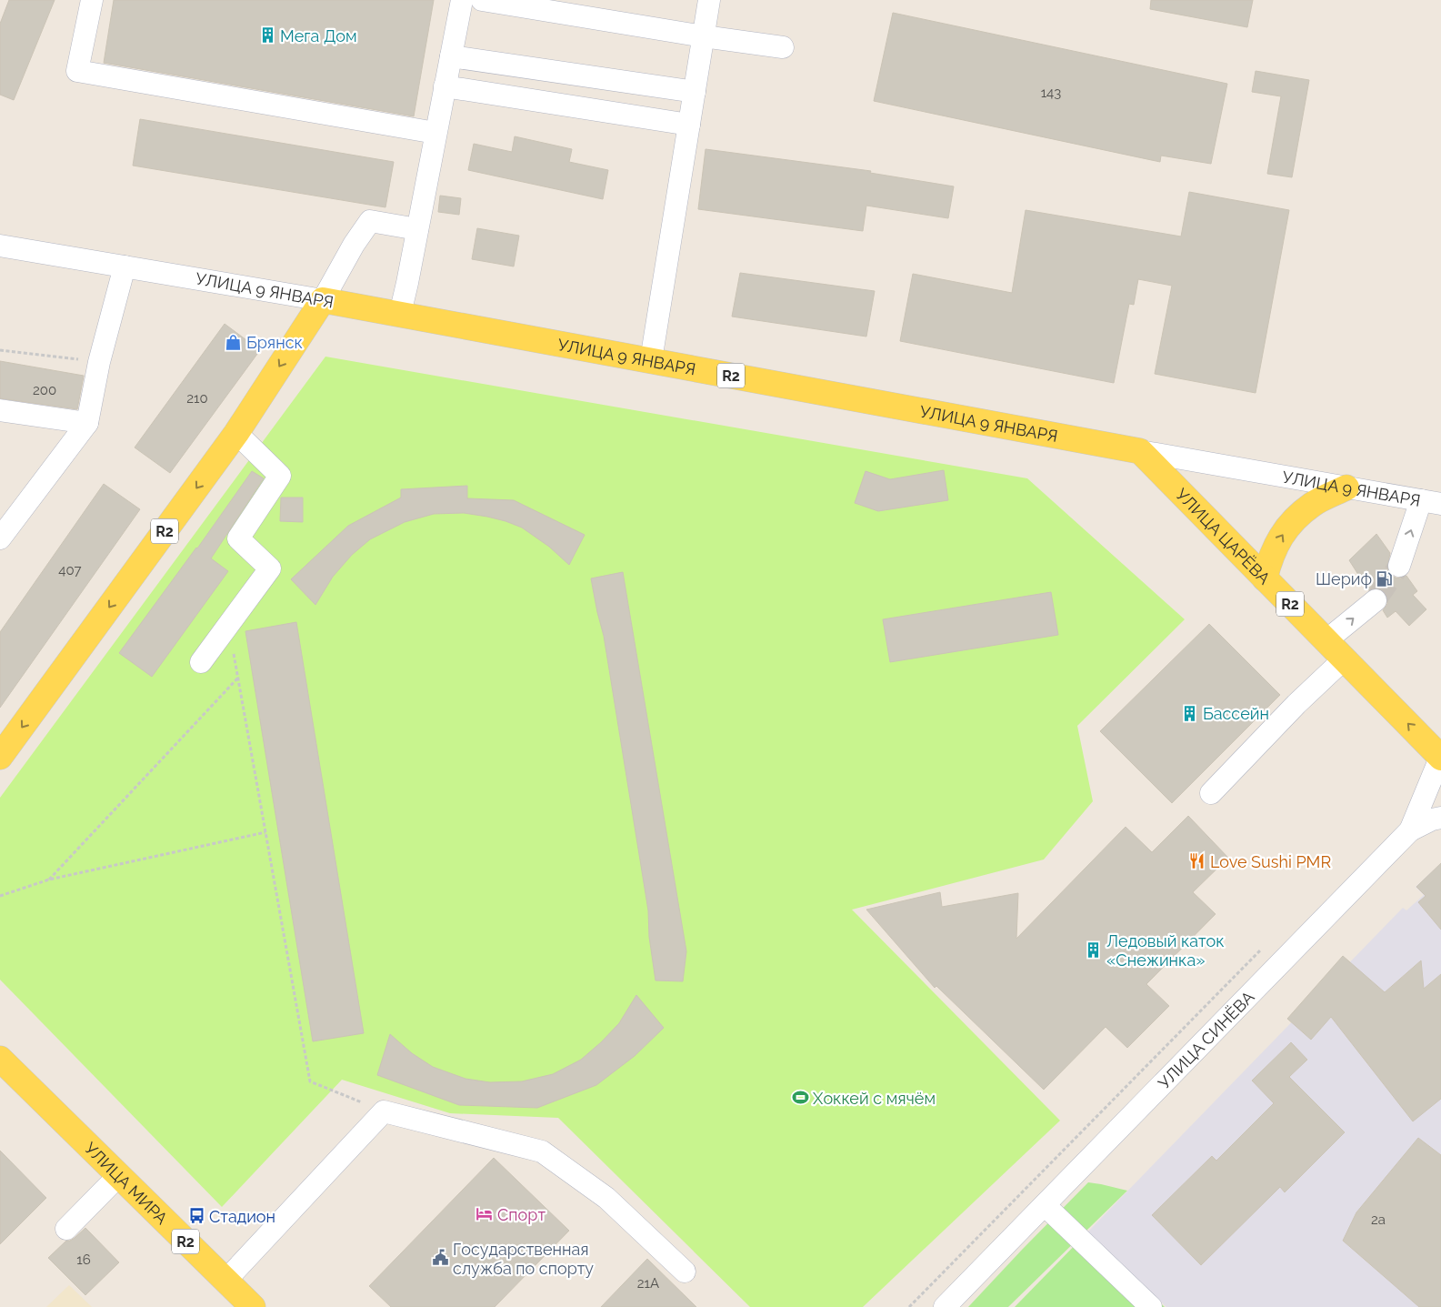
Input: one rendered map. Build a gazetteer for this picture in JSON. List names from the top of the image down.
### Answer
{
  "streets": {
    "main road": [
      "УЛИЦА 9 ЯНВАРЯ",
      "R2",
      "УЛИЦА ЦАРЁВА",
      "УЛИЦА МИРА"
    ],
    "street": ["УЛИЦА СИНЁВА"]
  },
  "crossings": [
    ["УЛИЦА 9 ЯНВАРЯ", "R2"],
    ["УЛИЦА 9 ЯНВАРЯ", "УЛИЦА ЦАРЁВА"],
    ["УЛИЦА ЦАРЁВА", "УЛИЦА СИНЁВА"]
  ],
  "places": {
    "building": ["Мега Дом", "Бассейн", "Ледовый каток «Снежинка»"],
    "shop": ["Брянск"],
    "fuel station": ["Шериф"],
    "restaurant": ["Love Sushi PMR"],
    "sports": ["Хоккей с мячём"],
    "hotel": ["Спорт"],
    "bus stop": ["Стадион"],
    "public building": ["Государственная служба по спорту"]
  },
  "house_numbers": [
    "143",
    "200",
    "210",
    "407",
    "2а",
    "16",
    "21А"
  ]
}
